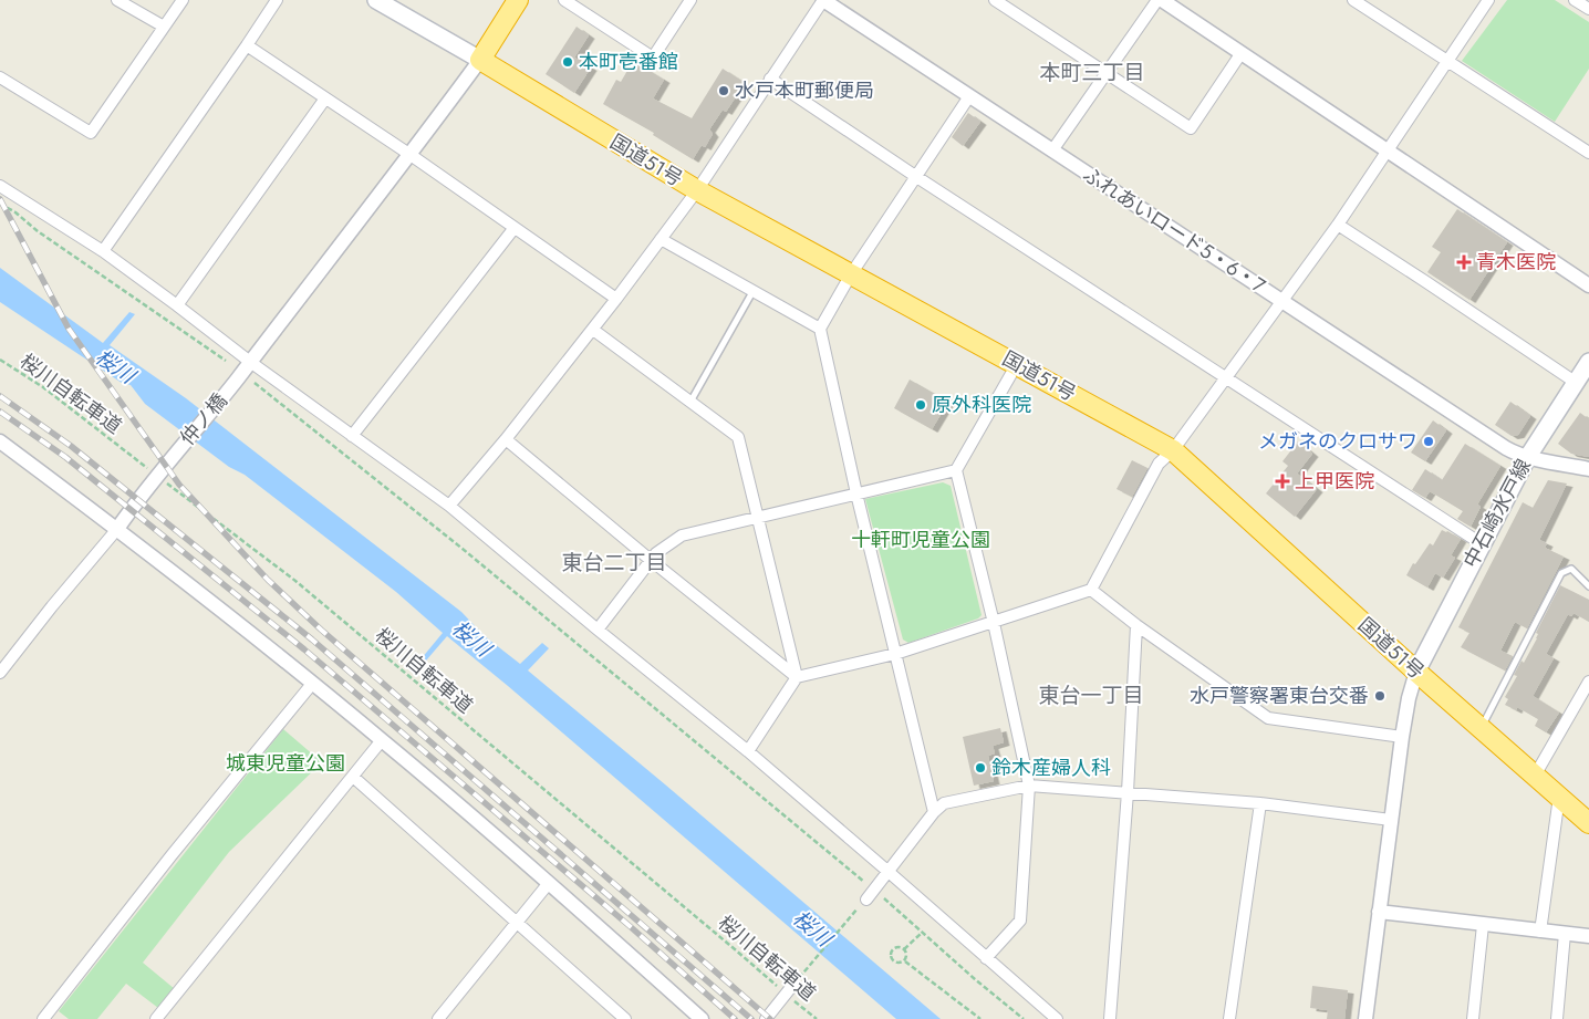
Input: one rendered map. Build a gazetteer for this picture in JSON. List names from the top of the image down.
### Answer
{
  "streets": {
    "highway": ["国道51号"],
    "main road": ["中石崎水戸線"],
    "street": ["ふれあいロード5・6・7", "仲ノ橋"],
    "path": ["桜川自転車道"]
  },
  "crossings": [
    ["国道51号", "仲ノ橋"],
    ["国道51号", "中石崎水戸線"],
    ["ふれあいロード5・6・7", "中石崎水戸線"],
    ["桜川自転車道", "仲ノ橋"]
  ],
  "districts": ["本町三丁目", "東台二丁目", "東台一丁目"],
  "water": ["桜川"],
  "parks": ["十軒町児童公園", "城東児童公園"],
  "places": {
    "other": [
      "本町壱番館",
      "水戸本町郵便局",
      "原外科医院",
      "メガネのクロサワ",
      "水戸警察署東台交番",
      "鈴木産婦人科"
    ],
    "health": ["青木医院", "上甲医院"]
  }
}
